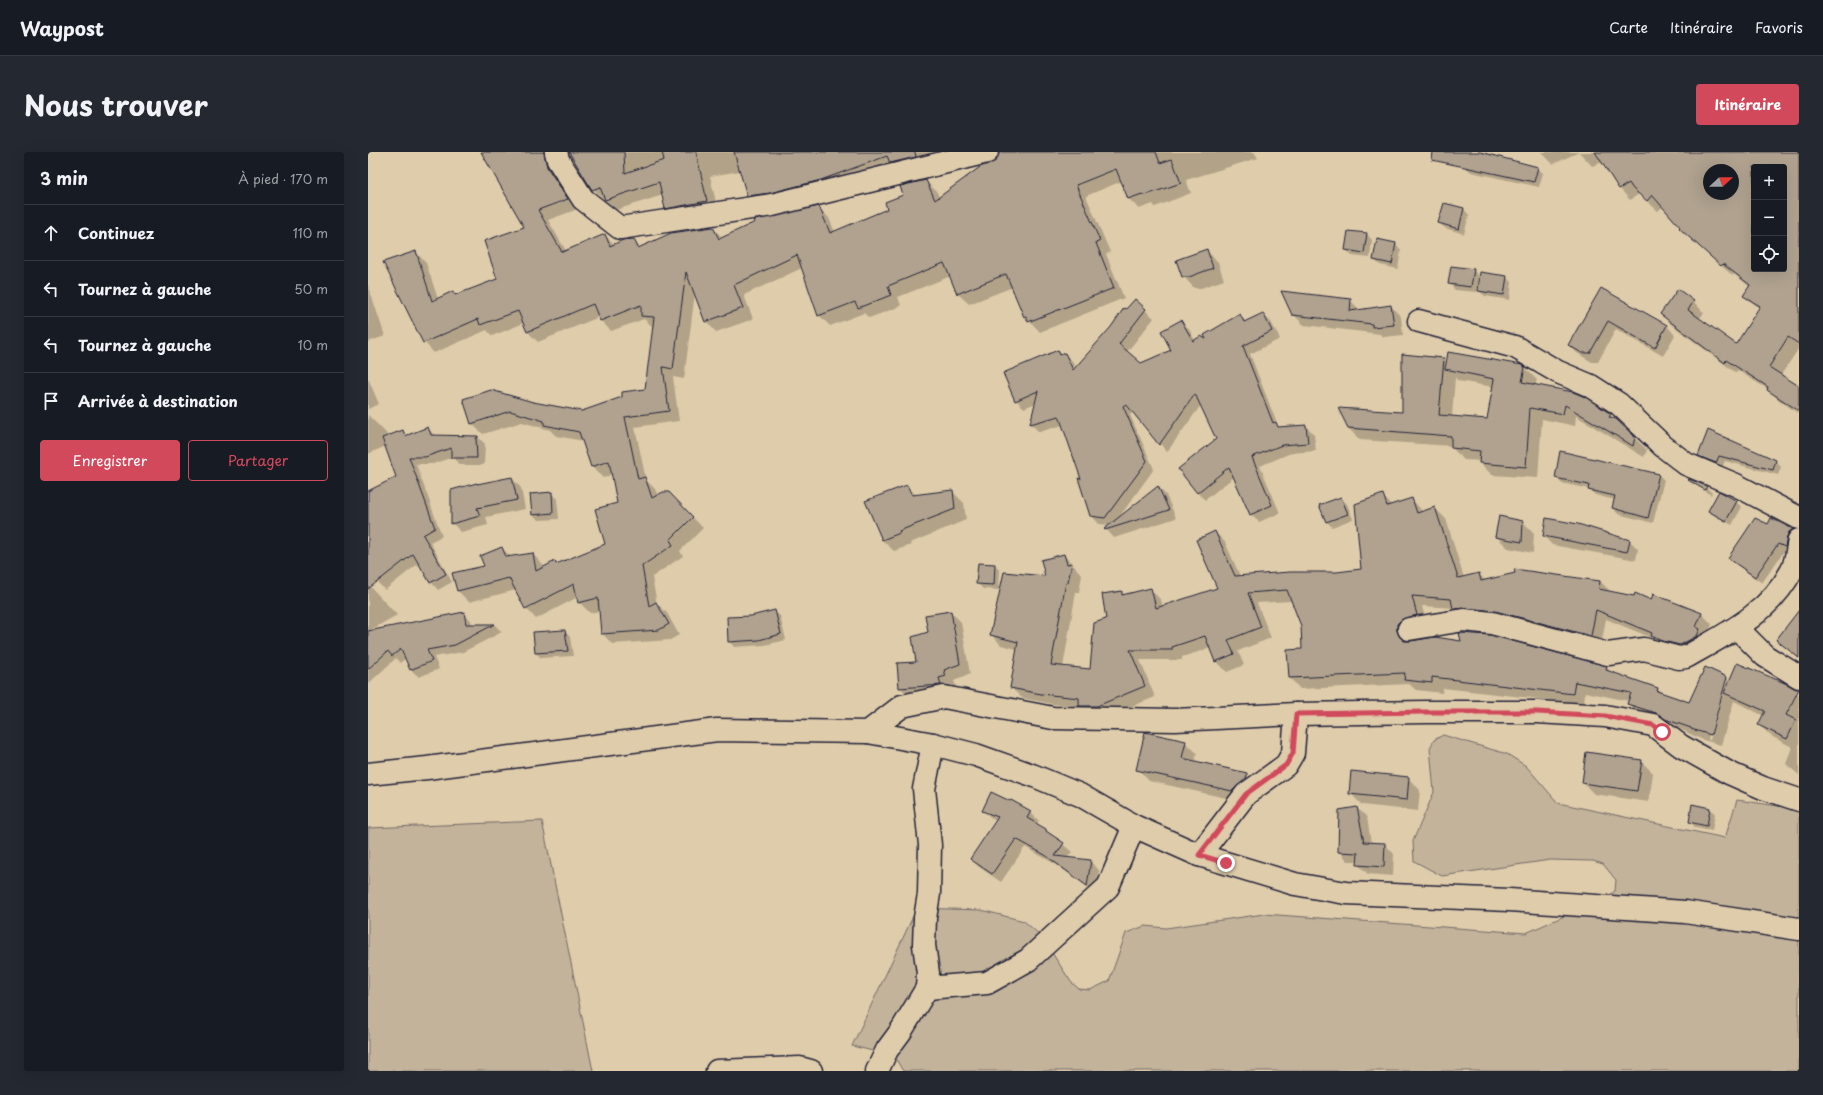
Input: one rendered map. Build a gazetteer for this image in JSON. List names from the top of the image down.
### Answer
{
  "north": "right",
  "page": {
    "header": "Waypost",
    "nav": ["Carte", "Itinéraire", "Favoris"],
    "title": "Nous trouver",
    "buttons": [
      "Itinéraire",
      ["Enregistrer", "Partager"]
    ],
    "heading": ["3 min", "À pied · 170 m"],
    "map_buttons": ["+", "−"],
    "list": [
      ["Continuez", "110 m"],
      ["Tournez à gauche", "50 m"],
      ["Tournez à gauche", "10 m"],
      "Arrivée à destination"
    ]
  }
}
